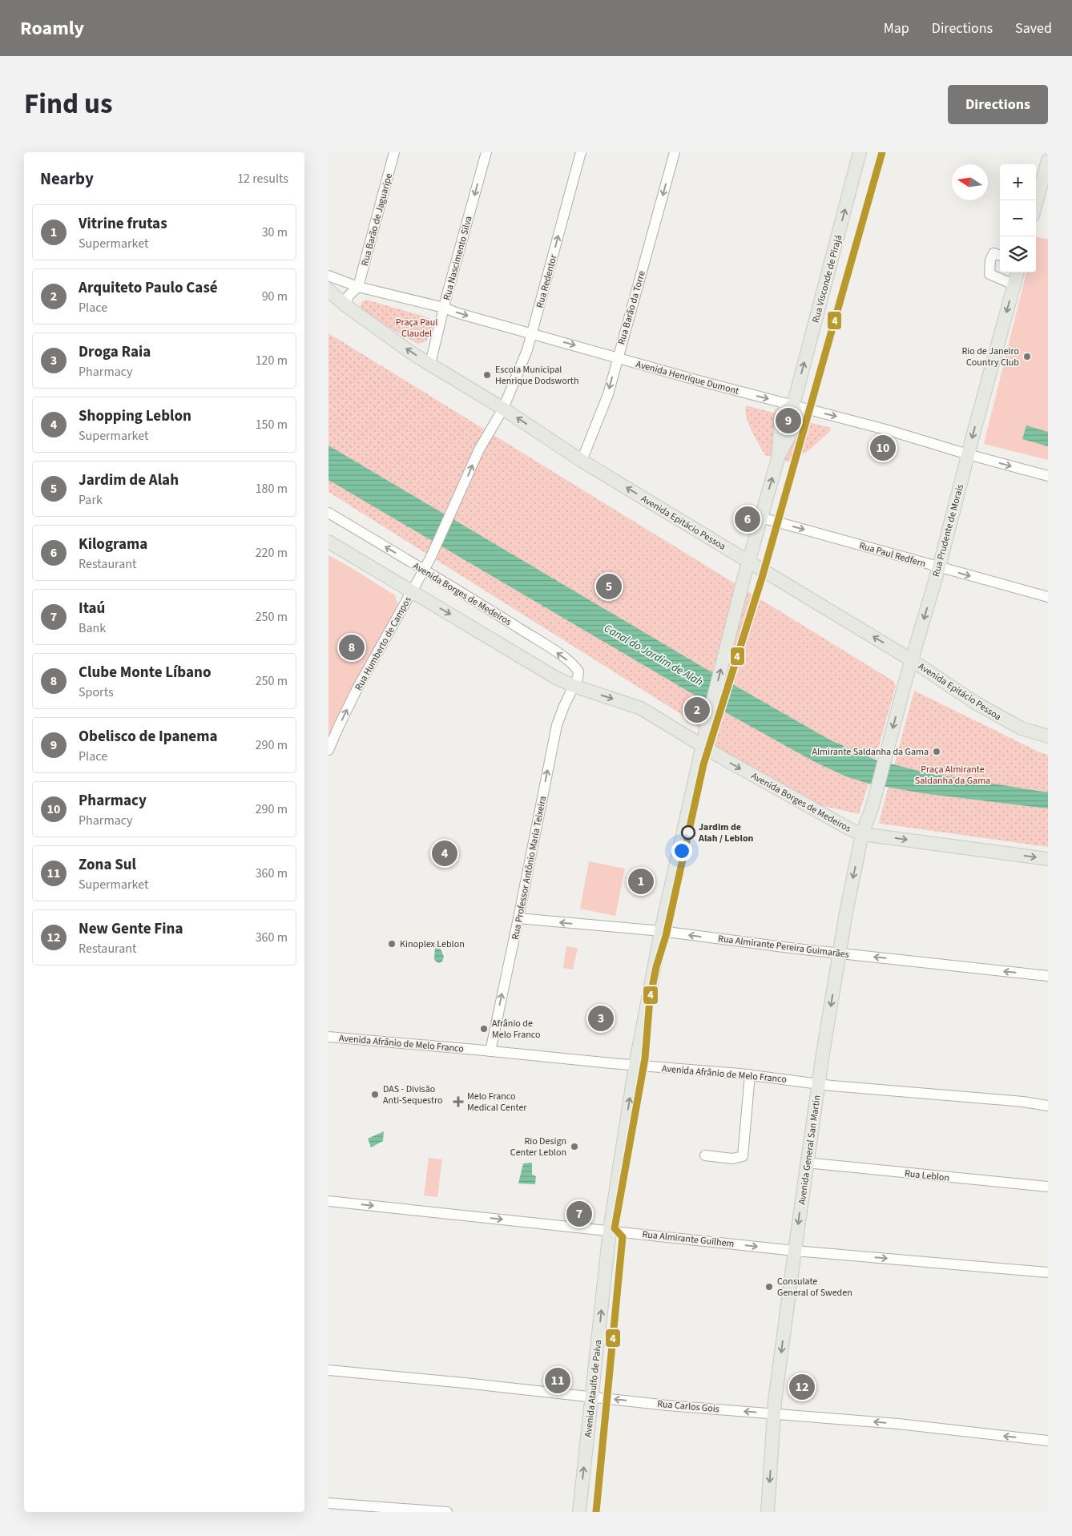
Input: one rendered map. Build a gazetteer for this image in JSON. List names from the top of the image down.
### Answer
{
  "streets": {
    "main road": [
      "Rua Visconde de Pirajá",
      "Avenida Epitácio Pessoa",
      "Rua Prudente de Morais",
      "Avenida Borges de Medeiros",
      "Avenida General San Martin",
      "Avenida Ataulfo de Paiva"
    ],
    "street": [
      "Rua Barão de Jaguaripe",
      "Rua Nascimento Silva",
      "Rua Redentor",
      "Rua Barão da Torre",
      "Avenida Henrique Dumont",
      "Rua Paul Redfern",
      "Rua Humberto de Campos",
      "Rua Professor Antônio Maria Teixeira",
      "Rua Almirante Pereira Guimarães",
      "Avenida Afrânio de Melo Franco",
      "Rua Leblon",
      "Rua Almirante Guilhem",
      "Rua Carlos Gois"
    ]
  },
  "crossings": [
    ["Rua Barão de Jaguaripe", "Avenida Henrique Dumont"],
    ["Rua Nascimento Silva", "Avenida Henrique Dumont"],
    ["Rua Nascimento Silva", "Avenida Epitácio Pessoa"],
    ["Rua Visconde de Pirajá", "Avenida Henrique Dumont"],
    ["Rua Visconde de Pirajá", "Avenida Epitácio Pessoa"],
    ["Rua Visconde de Pirajá", "Rua Paul Redfern"],
    ["Rua Visconde de Pirajá", "Avenida Ataulfo de Paiva"],
    ["Rua Redentor", "Avenida Henrique Dumont"],
    ["Rua Redentor", "Avenida Epitácio Pessoa"],
    ["Rua Redentor", "Rua Humberto de Campos"],
    ["Rua Barão da Torre", "Avenida Henrique Dumont"],
    ["Rua Barão da Torre", "Avenida Epitácio Pessoa"],
    ["Avenida Henrique Dumont", "Rua Prudente de Morais"],
    ["Avenida Epitácio Pessoa", "Rua Prudente de Morais"],
    ["Avenida Epitácio Pessoa", "Rua Humberto de Campos"],
    ["Rua Prudente de Morais", "Rua Paul Redfern"],
    ["Rua Prudente de Morais", "Avenida General San Martin"],
    ["Avenida Borges de Medeiros", "Rua Humberto de Campos"],
    ["Avenida Borges de Medeiros", "Rua Professor Antônio Maria Teixeira"],
    ["Avenida Borges de Medeiros", "Avenida General San Martin"],
    ["Avenida Borges de Medeiros", "Avenida Ataulfo de Paiva"],
    ["Rua Professor Antônio Maria Teixeira", "Rua Almirante Pereira Guimarães"],
    ["Rua Professor Antônio Maria Teixeira", "Avenida Afrânio de Melo Franco"],
    ["Rua Almirante Pereira Guimarães", "Avenida General San Martin"],
    ["Rua Almirante Pereira Guimarães", "Avenida Ataulfo de Paiva"],
    ["Avenida Afrânio de Melo Franco", "Avenida General San Martin"],
    ["Avenida Afrânio de Melo Franco", "Avenida Ataulfo de Paiva"],
    ["Avenida General San Martin", "Rua Leblon"],
    ["Avenida General San Martin", "Rua Almirante Guilhem"],
    ["Avenida General San Martin", "Rua Carlos Gois"],
    ["Rua Almirante Guilhem", "Avenida Ataulfo de Paiva"],
    ["Avenida Ataulfo de Paiva", "Rua Carlos Gois"]
  ],
  "one_way": [
    "Rua Nascimento Silva",
    "Rua Visconde de Pirajá",
    "Rua Redentor",
    "Rua Barão da Torre",
    "Avenida Henrique Dumont",
    "Avenida Epitácio Pessoa",
    "Rua Prudente de Morais",
    "Rua Paul Redfern",
    "Rua Humberto de Campos",
    "Rua Professor Antônio Maria Teixeira",
    "Rua Almirante Pereira Guimarães",
    "Avenida General San Martin",
    "Rua Almirante Guilhem",
    "Avenida Ataulfo de Paiva",
    "Rua Carlos Gois"
  ],
  "water": ["Canal do Jardim de Alah"],
  "parks": ["Praça Paul Claudel", "Praça Almirante Saldanha da Gama"],
  "places": {
    "other": [
      "Rio de Janeiro Country Club",
      "Escola Municipal Henrique Dodsworth",
      "Almirante Saldanha da Gama",
      "Jardim de Alah / Leblon",
      "Kinoplex Leblon",
      "Afrânio de Melo Franco",
      "DAS - Divisão Anti-Sequestro",
      "Rio Design Center Leblon",
      "Consulate General of Sweden"
    ],
    "health": ["Melo Franco Medical Center"]
  },
  "lines": ["transit line 4"],
  "north": "left",
  "page": {
    "header": "Roamly",
    "nav": ["Map", "Directions", "Saved"],
    "title": "Find us",
    "buttons": "Directions",
    "heading": ["Nearby", "12 results"],
    "map_buttons": ["+", "−"],
    "list": [
      {
        "mark": "1",
        "name": "Vitrine frutas",
        "note": "Supermarket",
        "value": "30 m"
      },
      {
        "mark": "2",
        "name": "Arquiteto Paulo Casé",
        "note": "Place",
        "value": "90 m"
      },
      {
        "mark": "3",
        "name": "Droga Raia",
        "note": "Pharmacy",
        "value": "120 m"
      },
      {
        "mark": "4",
        "name": "Shopping Leblon",
        "note": "Supermarket",
        "value": "150 m"
      },
      {
        "mark": "5",
        "name": "Jardim de Alah",
        "note": "Park",
        "value": "180 m"
      },
      {
        "mark": "6",
        "name": "Kilograma",
        "note": "Restaurant",
        "value": "220 m"
      },
      {
        "mark": "7",
        "name": "Itaú",
        "note": "Bank",
        "value": "250 m"
      },
      {
        "mark": "8",
        "name": "Clube Monte Líbano",
        "note": "Sports",
        "value": "250 m"
      },
      {
        "mark": "9",
        "name": "Obelisco de Ipanema",
        "note": "Place",
        "value": "290 m"
      },
      {
        "mark": "10",
        "name": "Pharmacy",
        "note": "Pharmacy",
        "value": "290 m"
      },
      {
        "mark": "11",
        "name": "Zona Sul",
        "note": "Supermarket",
        "value": "360 m"
      },
      {
        "mark": "12",
        "name": "New Gente Fina",
        "note": "Restaurant",
        "value": "360 m"
      }
    ],
    "pins": [
      "9",
      "10",
      "6",
      "5",
      "8",
      "2",
      "4",
      "1",
      "3",
      "7",
      "11",
      "12"
    ]
  }
}
